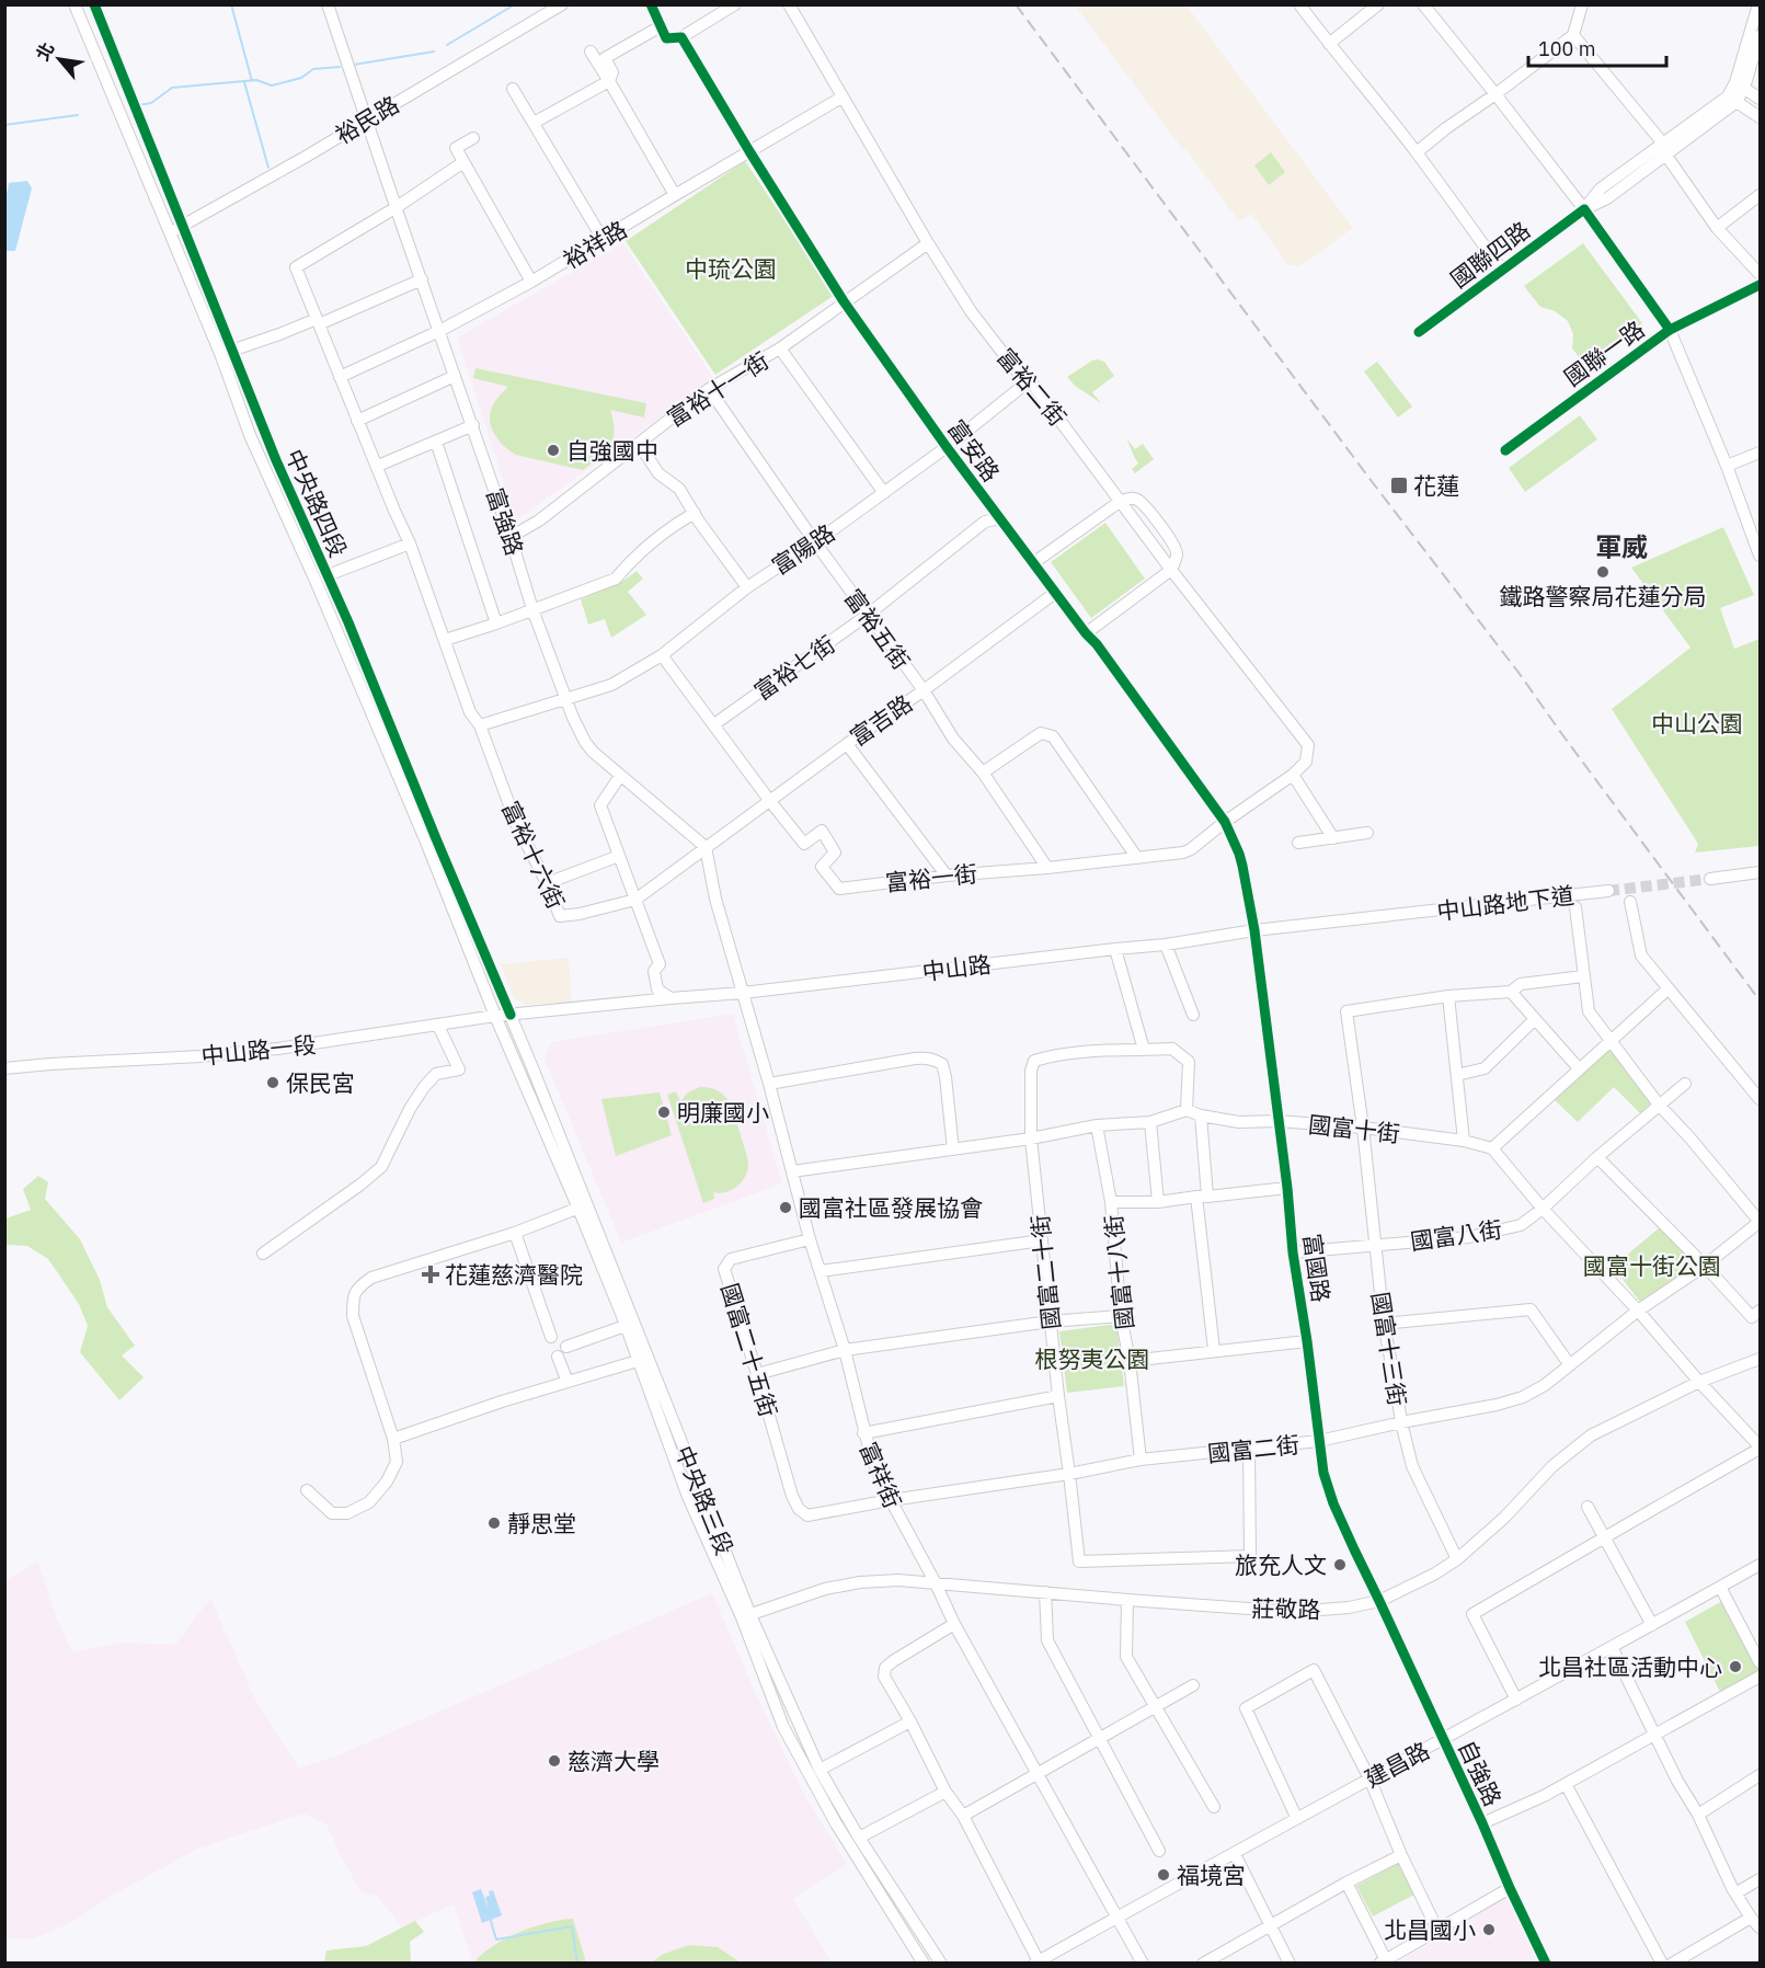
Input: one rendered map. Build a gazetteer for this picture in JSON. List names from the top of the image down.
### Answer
{
  "streets": {
    "street": [
      "裕民路",
      "裕祥路",
      "國聯四路",
      "國聯一路",
      "富裕二街",
      "富裕十一街",
      "富安路",
      "中央路四段",
      "富強路",
      "富陽路",
      "富裕五街",
      "富裕七街",
      "富吉路",
      "富裕十六街",
      "富裕一街",
      "中山路地下道",
      "中山路",
      "中山路一段",
      "國富十街",
      "國富八街",
      "富國路",
      "國富二十街",
      "國富十八街",
      "國富十三街",
      "國富二十五街",
      "國富二街",
      "富祥街",
      "中央路三段",
      "莊敬路",
      "建昌路",
      "自強路"
    ]
  },
  "crossings": [
    ["裕民路", "中央路四段"],
    ["裕民路", "富強路"],
    ["裕祥路", "富裕二街"],
    ["裕祥路", "富安路"],
    ["裕祥路", "富強路"],
    ["國聯四路", "國聯一路"],
    ["富裕二街", "富裕十一街"],
    ["富裕二街", "富陽路"],
    ["富裕十一街", "富安路"],
    ["富裕十一街", "富強路"],
    ["富裕十一街", "富裕五街"],
    ["富安路", "富陽路"],
    ["富安路", "富裕七街"],
    ["富安路", "富吉路"],
    ["富安路", "富裕一街"],
    ["富安路", "中山路"],
    ["富安路", "富國路"],
    ["中央路四段", "中山路"],
    ["中央路四段", "中山路一段"],
    ["中央路四段", "中央路三段"],
    ["富強路", "富陽路"],
    ["富強路", "富吉路"],
    ["富強路", "富裕十六街"],
    ["富陽路", "富裕五街"],
    ["富陽路", "富裕一街"],
    ["富裕五街", "富裕七街"],
    ["富裕五街", "富吉路"],
    ["富裕五街", "富裕一街"],
    ["富裕七街", "富裕一街"],
    ["富吉路", "富裕十六街"],
    ["富吉路", "富裕一街"],
    ["中山路地下道", "中山路"],
    ["中山路", "中山路一段"],
    ["中山路", "富國路"],
    ["中山路", "富祥街"],
    ["中山路", "中央路三段"],
    ["中山路一段", "中央路三段"],
    ["國富十街", "富國路"],
    ["國富十街", "國富十三街"],
    ["國富八街", "富國路"],
    ["國富八街", "國富十三街"],
    ["富國路", "國富二街"],
    ["富國路", "莊敬路"],
    ["富國路", "自強路"],
    ["國富二十街", "國富二街"],
    ["國富十八街", "國富二街"],
    ["國富十三街", "國富二街"],
    ["國富十三街", "莊敬路"],
    ["國富二十五街", "國富二街"],
    ["國富二十五街", "富祥街"],
    ["國富二街", "富祥街"],
    ["富祥街", "莊敬路"],
    ["富祥街", "建昌路"],
    ["中央路三段", "莊敬路"],
    ["莊敬路", "自強路"],
    ["建昌路", "自強路"]
  ],
  "districts": ["軍威"],
  "parks": [
    "中琉公園",
    "中山公園",
    "國富十街公園",
    "根努夷公園"
  ],
  "places": {
    "other": [
      "自強國中",
      "鐵路警察局花蓮分局",
      "保民宮",
      "明廉國小",
      "國富社區發展協會",
      "靜思堂",
      "旅充人文",
      "北昌社區活動中心",
      "慈濟大學",
      "福境宮",
      "北昌國小"
    ],
    "transit": ["花蓮"],
    "health": ["花蓮慈濟醫院"]
  },
  "scale_bar": "100 m",
  "north": "top left"
}
